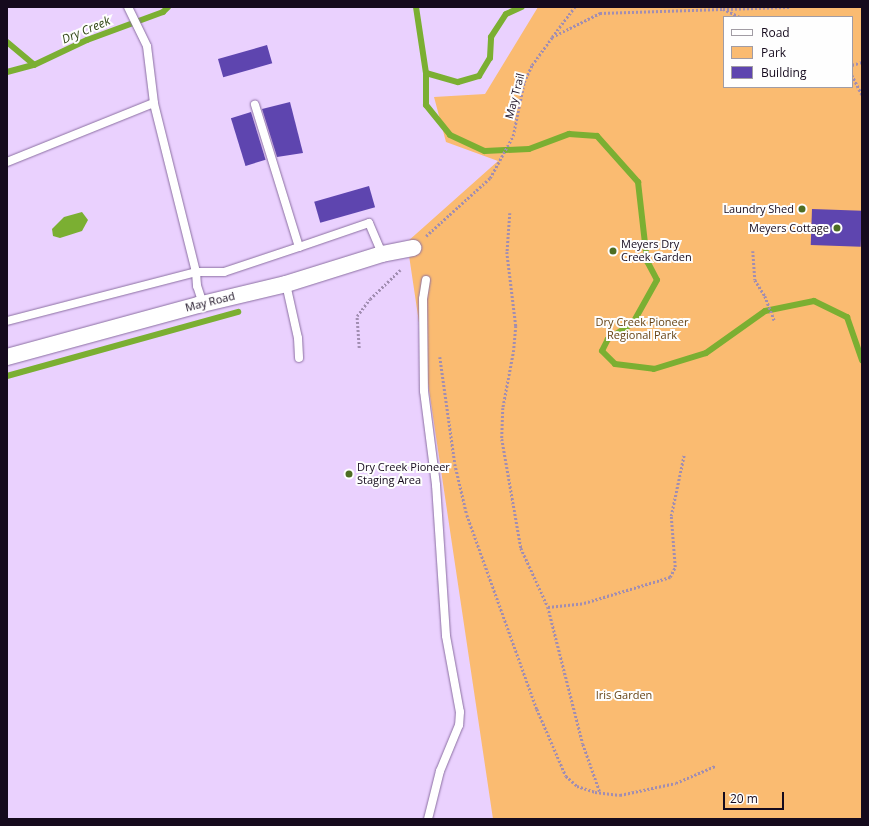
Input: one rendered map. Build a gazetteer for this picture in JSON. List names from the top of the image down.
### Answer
{
  "streets": {
    "street": ["May Road"],
    "path": ["May Trail"]
  },
  "crossings": [
    ["May Trail", "May Road"]
  ],
  "water": ["Dry Creek"],
  "parks": ["Dry Creek Pioneer Regional Park", "Iris Garden"],
  "places": [
    "Laundry Shed",
    "Meyers Cottage",
    "Meyers Dry Creek Garden",
    "Dry Creek Pioneer Staging Area"
  ],
  "legend": ["Road", "Park", "Building"],
  "scale_bar": "20 m"
}
